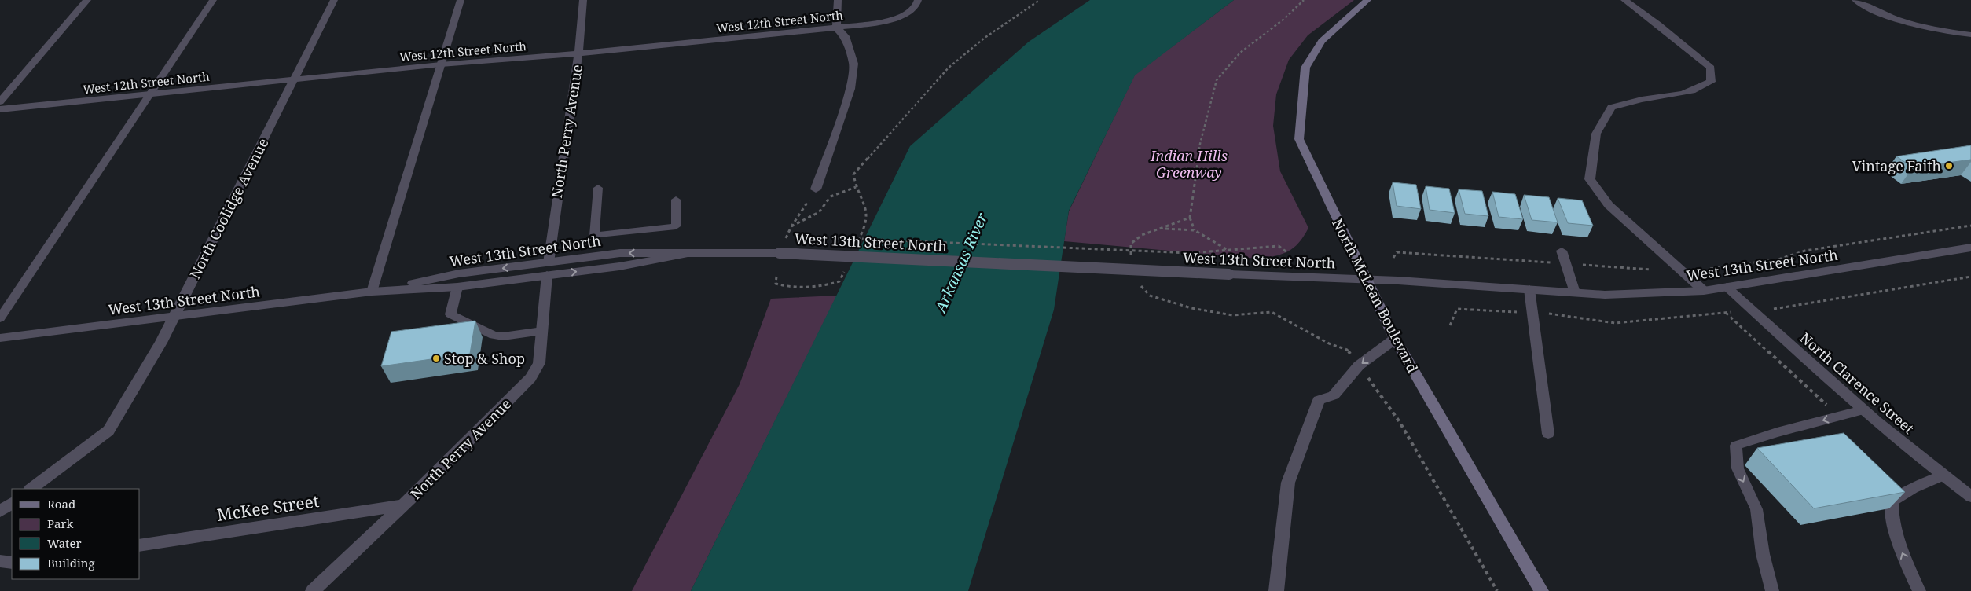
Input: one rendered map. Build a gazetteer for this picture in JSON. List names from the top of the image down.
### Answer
{
  "streets": {
    "main road": ["North McLean Boulevard"],
    "street": [
      "West 12th Street North",
      "North Perry Avenue",
      "North Coolidge Avenue",
      "West 13th Street North",
      "North Clarence Street",
      "McKee Street"
    ]
  },
  "crossings": [
    ["West 12th Street North", "North Perry Avenue"],
    ["West 12th Street North", "North Coolidge Avenue"],
    ["North Perry Avenue", "West 13th Street North"],
    ["North Perry Avenue", "McKee Street"],
    ["North Coolidge Avenue", "West 13th Street North"],
    ["West 13th Street North", "North McLean Boulevard"],
    ["West 13th Street North", "North Clarence Street"]
  ],
  "water": ["Arkansas River"],
  "parks": ["Indian Hills Greenway"],
  "places": ["Vintage Faith", "Stop & Shop"],
  "legend": [
    "Road",
    "Park",
    "Water",
    "Building"
  ]
}
